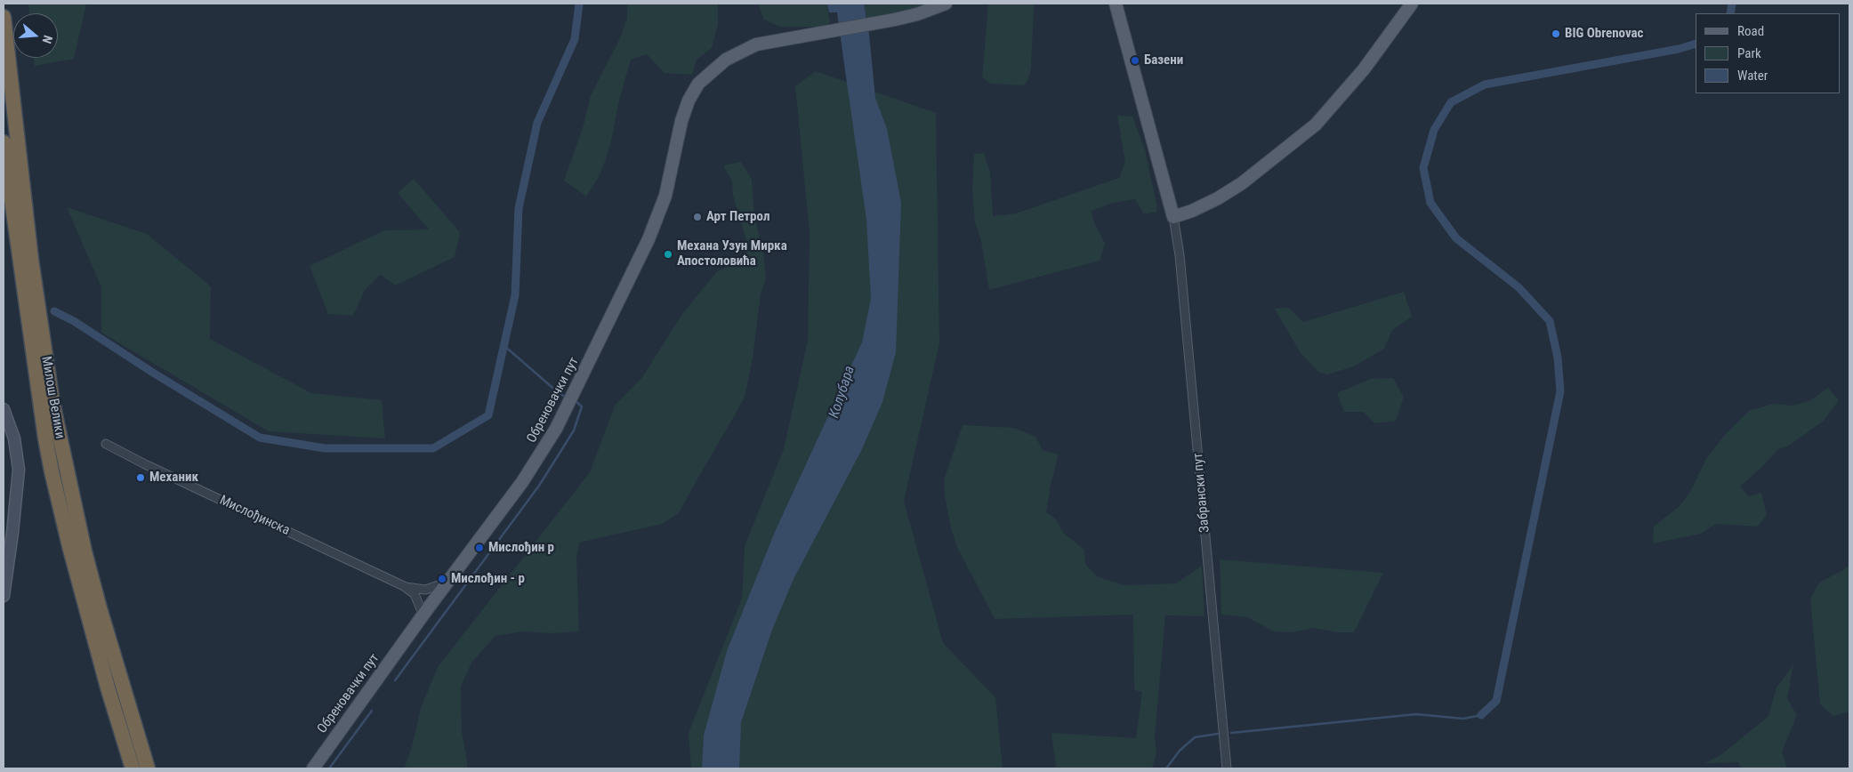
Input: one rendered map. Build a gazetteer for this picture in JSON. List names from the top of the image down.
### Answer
{
  "streets": {
    "highway": ["Милош Велики"],
    "main road": ["Обреновачки пут"],
    "street": ["Забрански пут", "Мислођинска"]
  },
  "crossings": [
    ["Обреновачки пут", "Мислођинска"]
  ],
  "water": ["Колубара"],
  "places": [
    "BIG Obrenovac",
    "Базени",
    "Арт Петрол",
    "Механа Узун Мирка Апостоловића",
    "Механик",
    "Мислођин р",
    "Мислођин - р"
  ],
  "legend": ["Road", "Park", "Water"],
  "north": "right"
}
